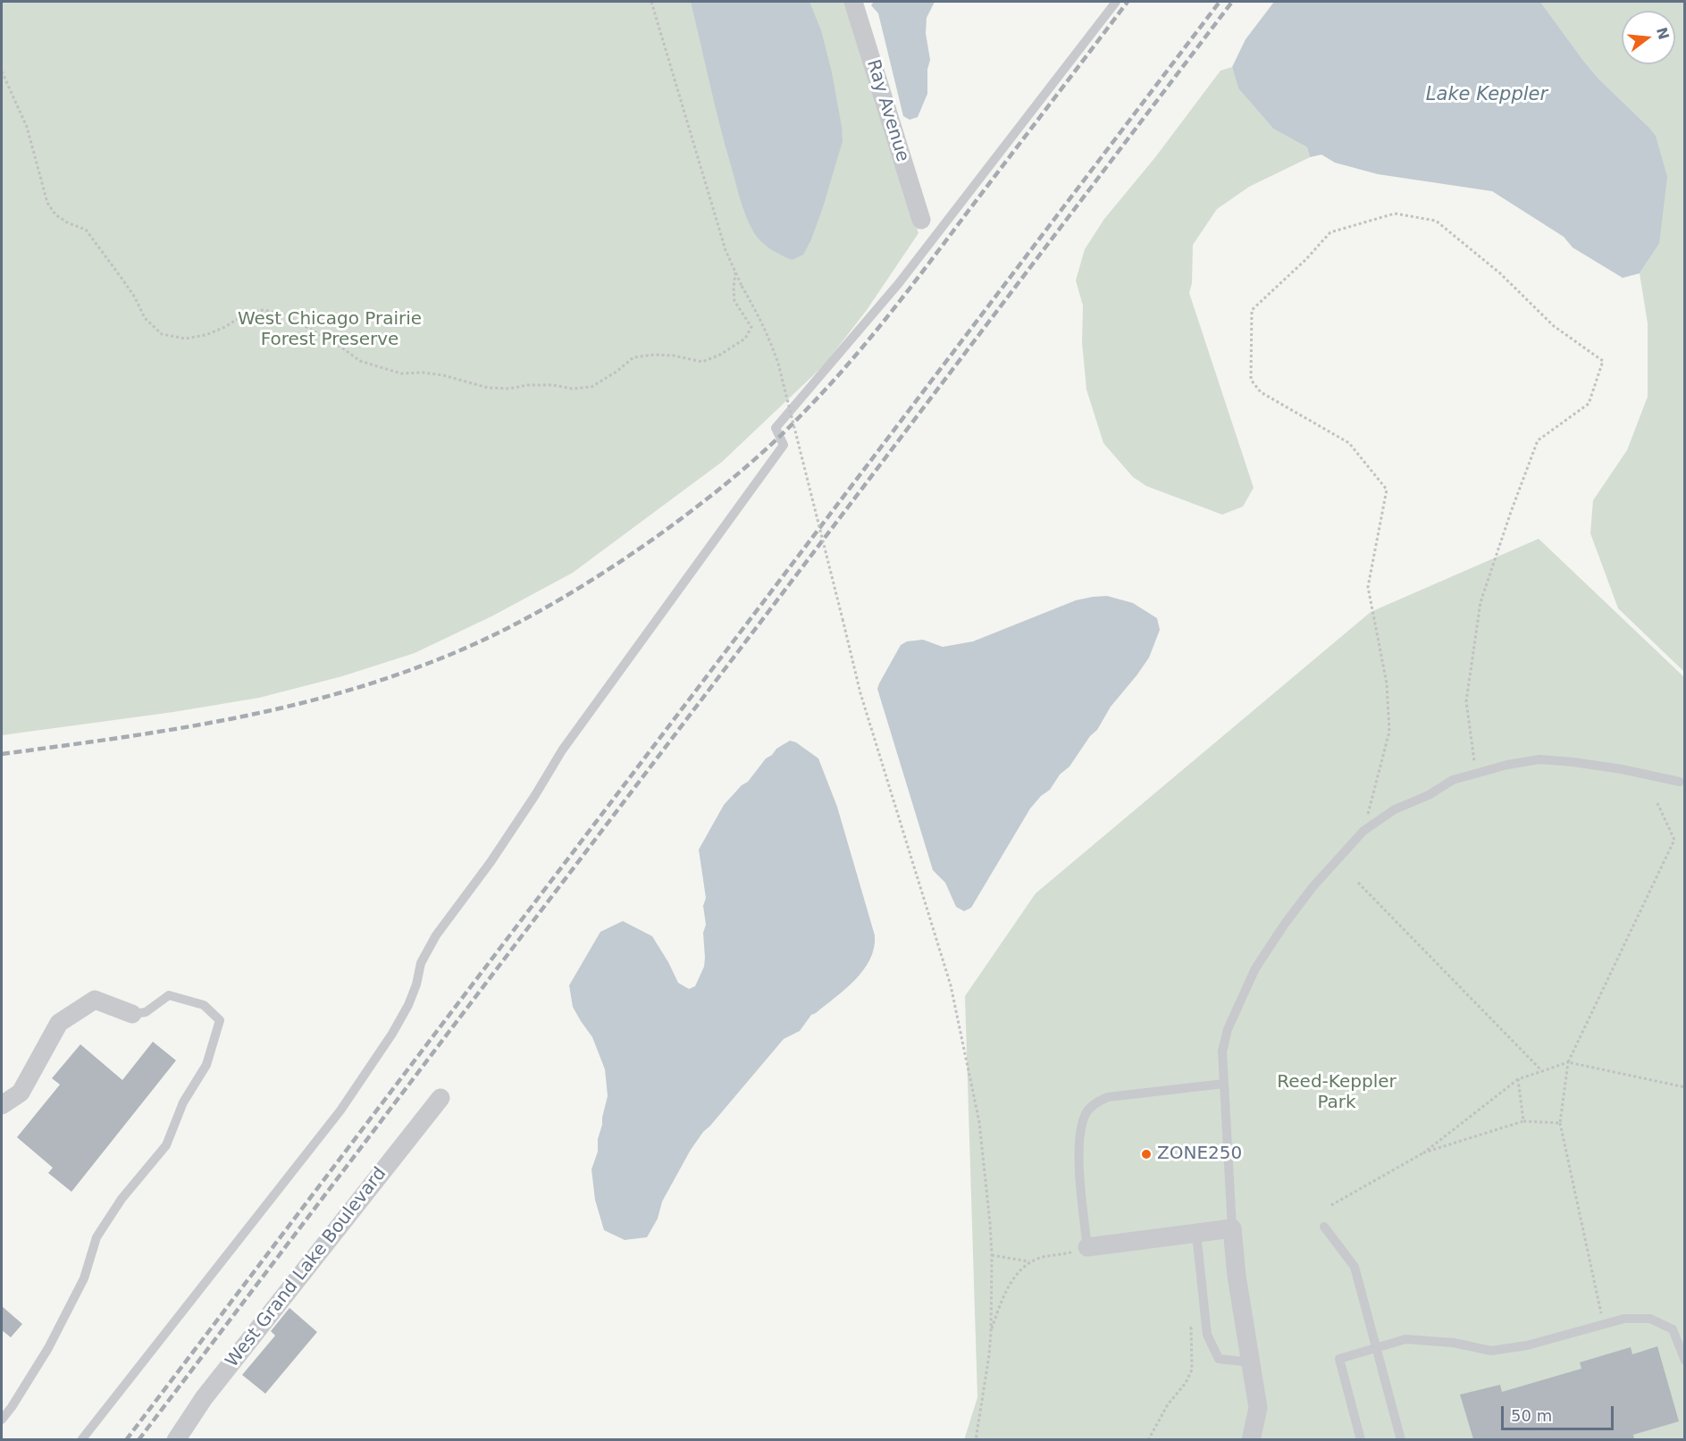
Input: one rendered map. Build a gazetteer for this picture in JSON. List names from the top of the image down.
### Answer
{
  "streets": {
    "street": ["Ray Avenue", "West Grand Lake Boulevard"]
  },
  "water": ["Lake Keppler"],
  "parks": ["West Chicago Prairie Forest Preserve", "Reed-Keppler Park"],
  "places": ["ZONE250"],
  "scale_bar": "50 m",
  "north": "right"
}
